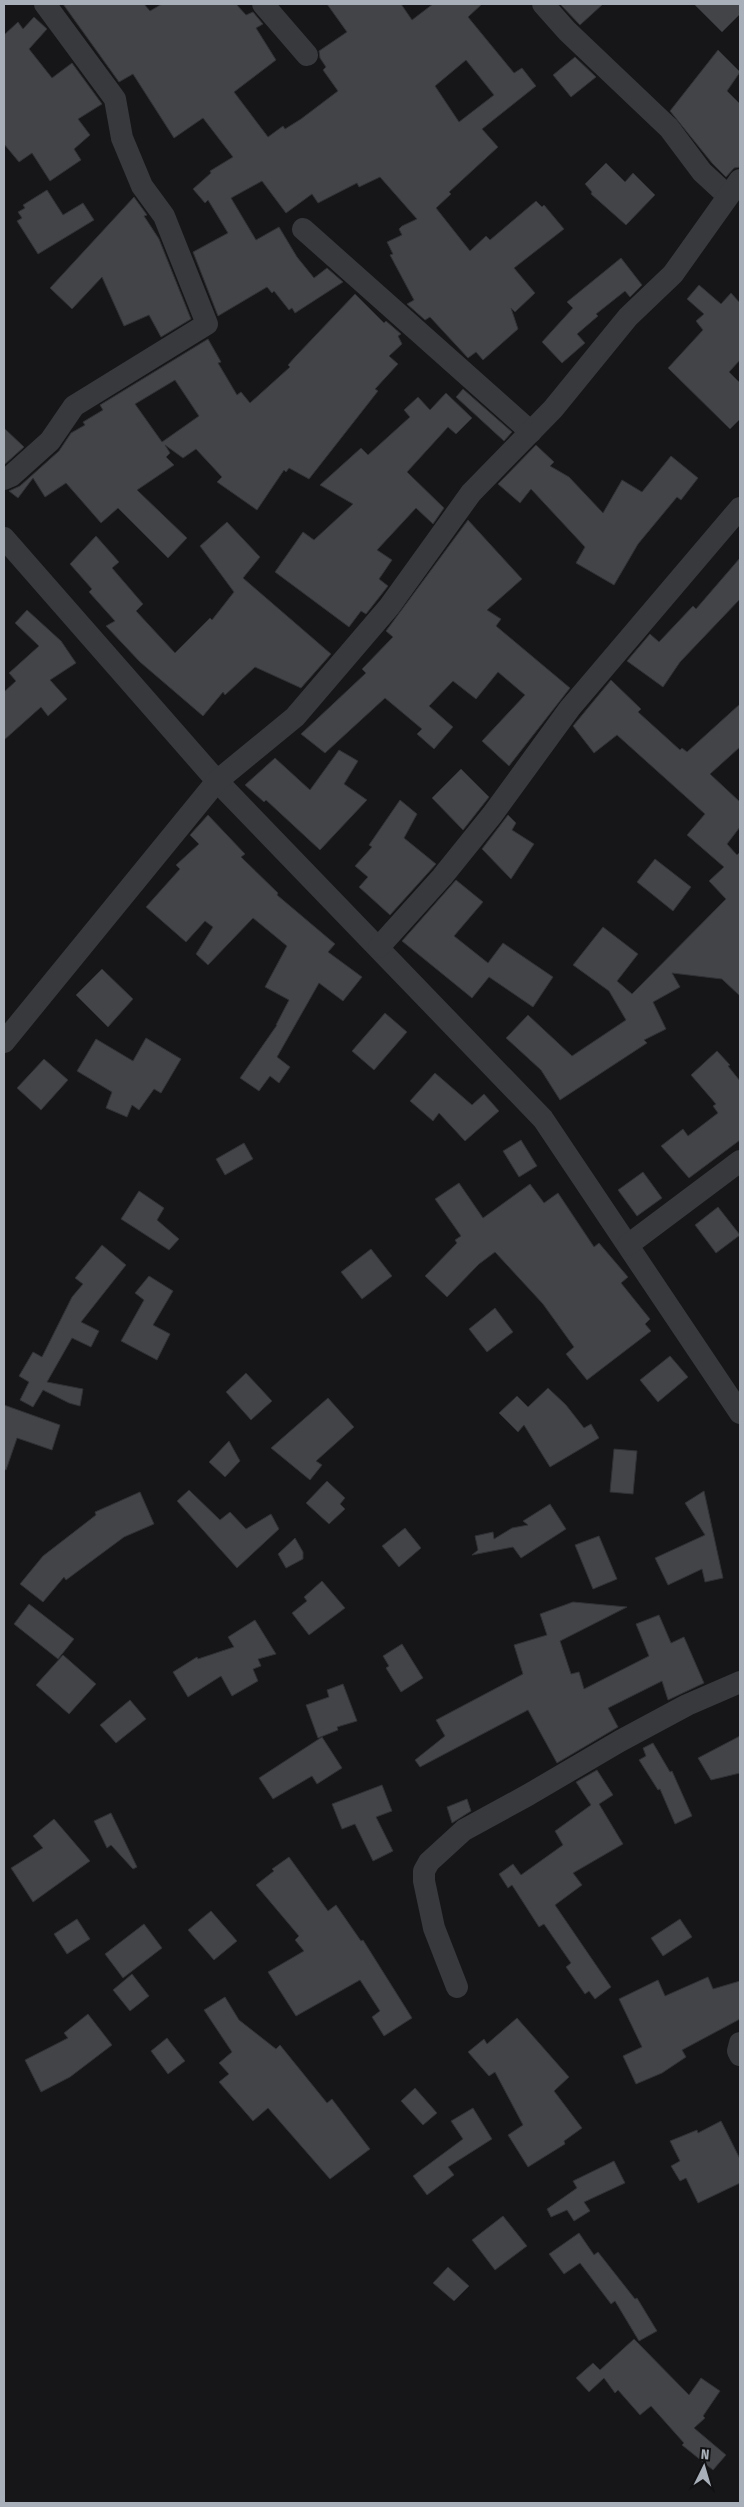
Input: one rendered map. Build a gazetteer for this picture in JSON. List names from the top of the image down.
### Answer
{
  "north": "top"
}
